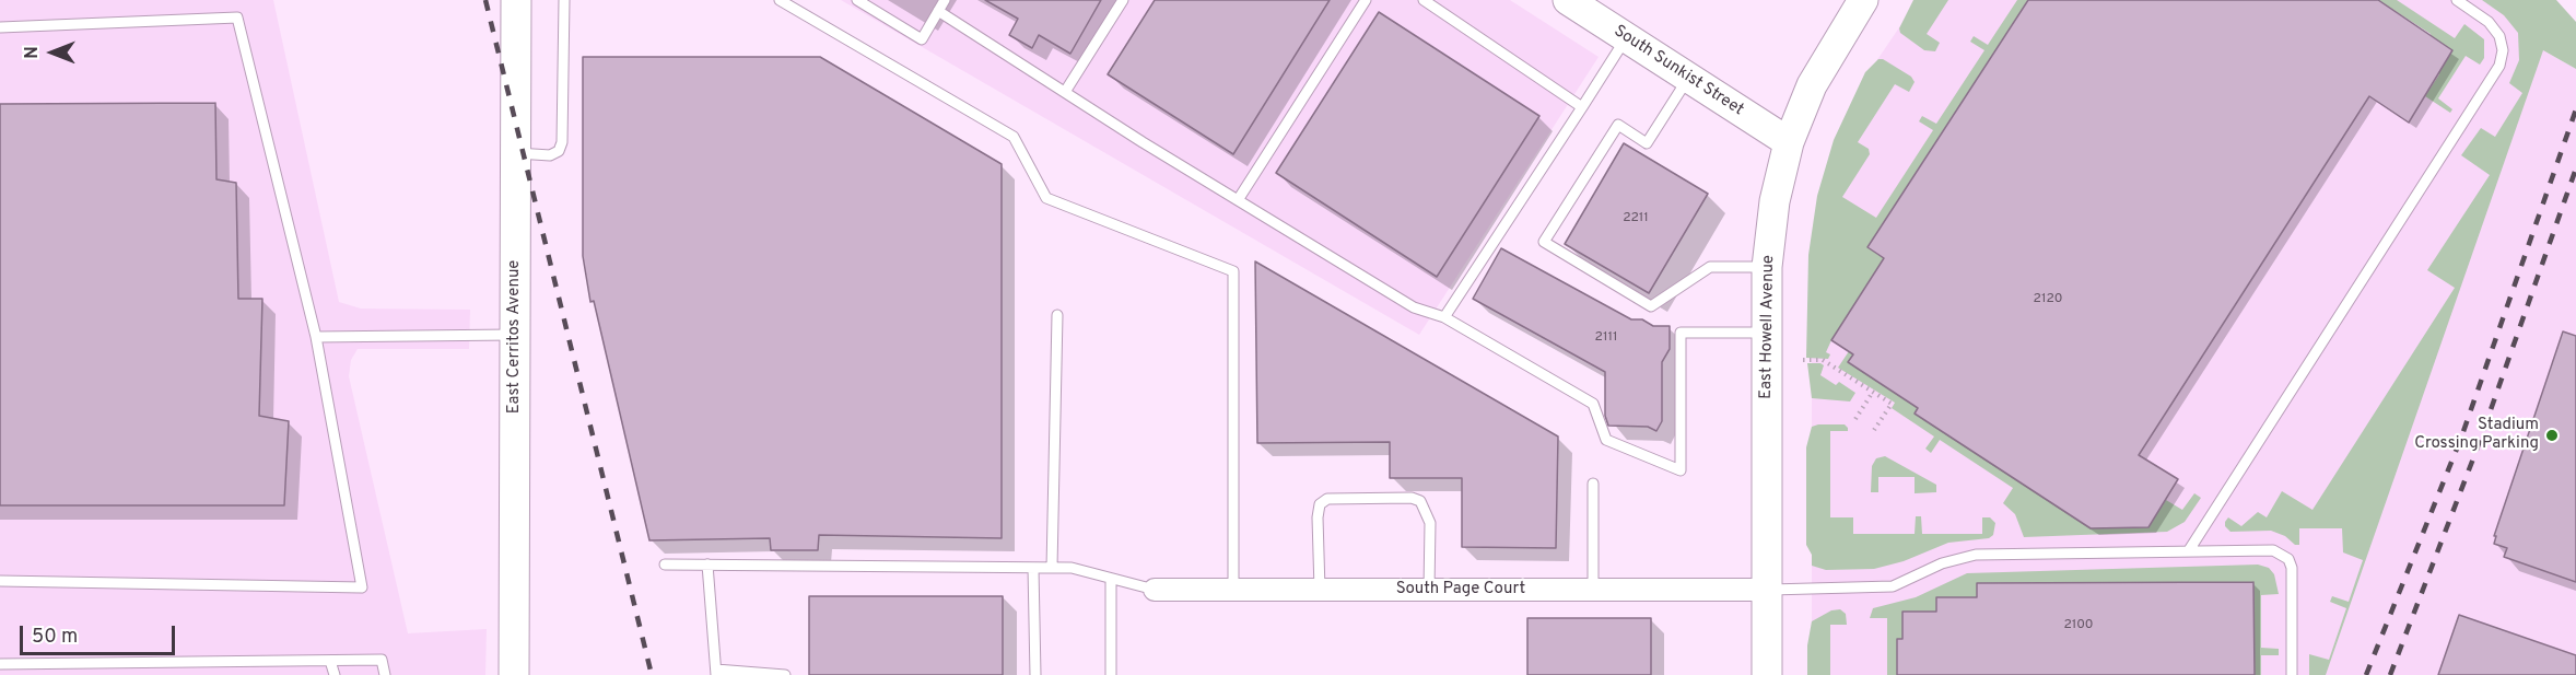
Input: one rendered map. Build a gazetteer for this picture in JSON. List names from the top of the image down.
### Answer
{
  "streets": {
    "street": [
      "South Sunkist Street",
      "East Howell Avenue",
      "East Cerritos Avenue",
      "South Page Court"
    ]
  },
  "crossings": [
    ["South Sunkist Street", "East Howell Avenue"],
    ["East Howell Avenue", "South Page Court"]
  ],
  "places": ["Stadium Crossing Parking"],
  "house_numbers": [
    "2211",
    "2120",
    "2111",
    "2100"
  ],
  "scale_bar": "50 m",
  "north": "left"
}
